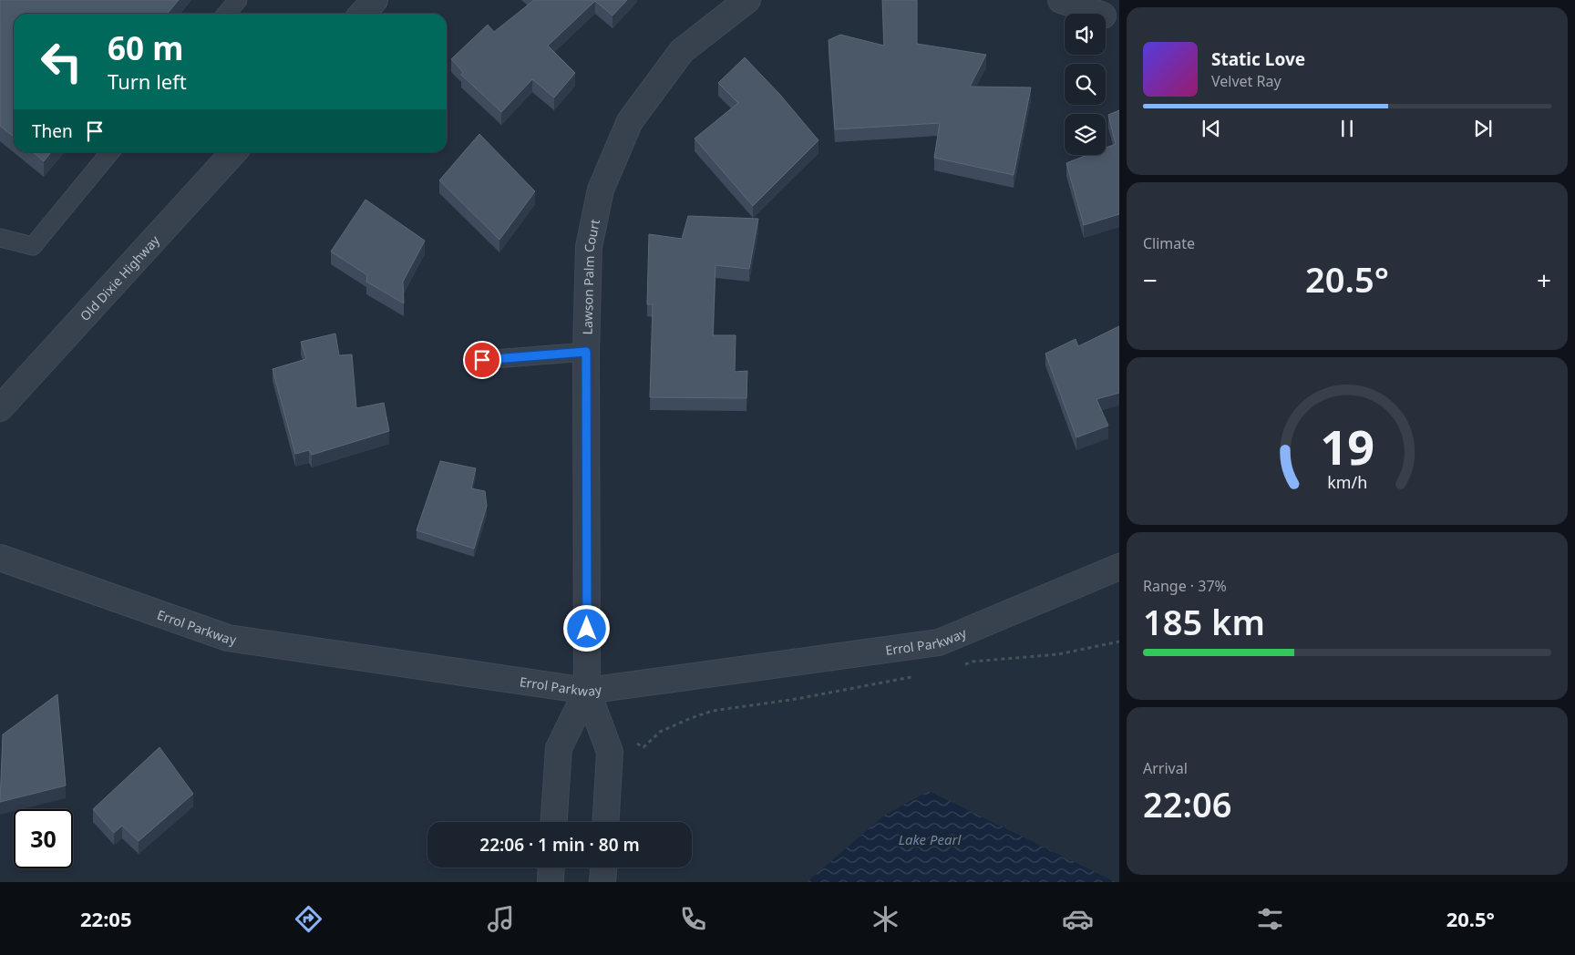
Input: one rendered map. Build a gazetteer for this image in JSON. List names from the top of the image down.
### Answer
{
  "streets": {
    "street": ["Lawson Palm Court", "Old Dixie Highway", "Errol Parkway"]
  },
  "crossings": [
    ["Lawson Palm Court", "Errol Parkway"]
  ],
  "water": ["Lake Pearl"],
  "page": {
    "turn": ["60 m", "Turn left"],
    "song": ["Static Love", "Velvet Ray"],
    "then": "Then",
    "tile": [
      "Climate",
      ["Range · 37%", "185 km"],
      ["Arrival", "22:06"]
    ],
    "heat": ["−", "20.5°", "+"],
    "limit": "30",
    "trip": "22:06 · 1 min · 80 m",
    "tabs": ["22:05", "20.5°"],
    "gauge": ["19", "km/h"]
  }
}
